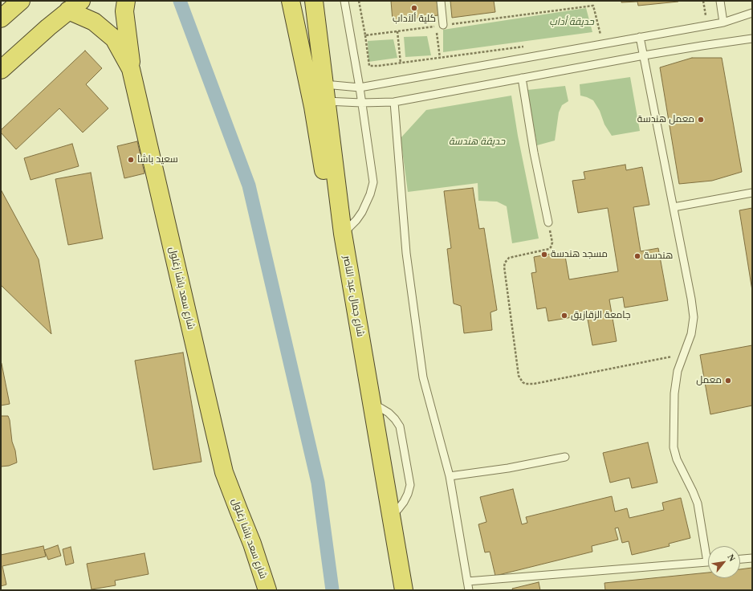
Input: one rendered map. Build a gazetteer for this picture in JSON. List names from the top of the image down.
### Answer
{
  "streets": {
    "highway": ["شارع سعد باشا زغلول", "شارع جمال عبد الناصر"]
  },
  "parks": ["حديقة أداب", "حديقة هندسة"],
  "places": [
    "كلية ألآداب",
    "معمل هندسة",
    "سعيد باشا",
    "مسجد هندسة",
    "هندسة",
    "جامعة الزقازيق",
    "معمل"
  ],
  "north": "top right"
}
